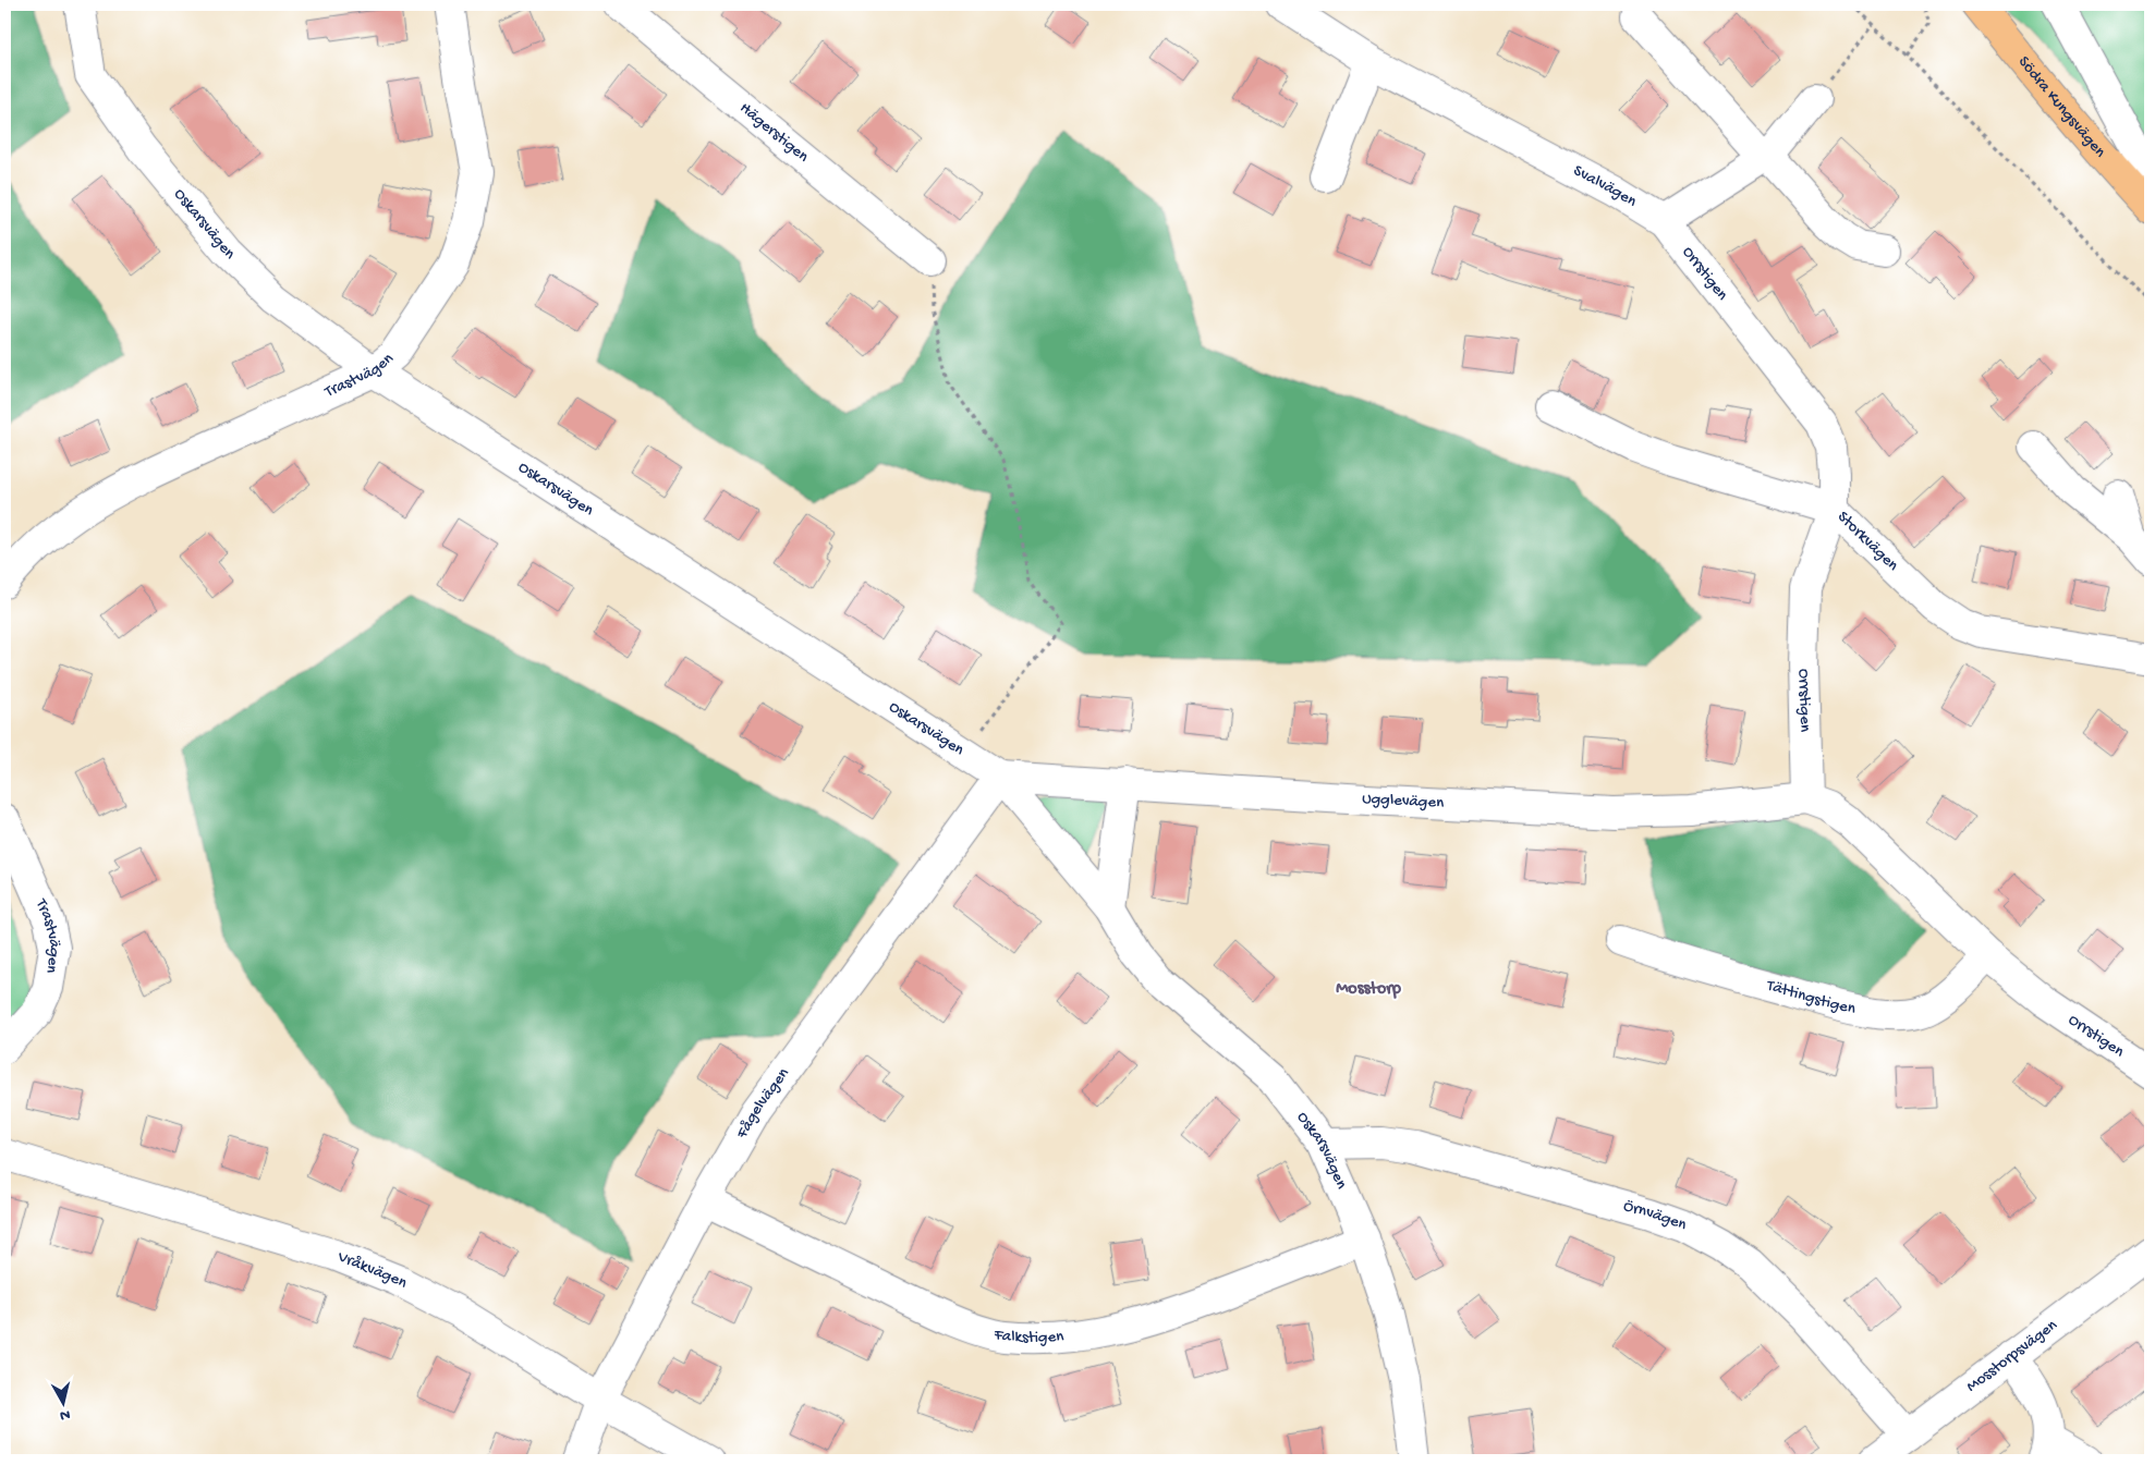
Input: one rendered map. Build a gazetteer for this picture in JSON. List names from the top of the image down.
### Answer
{
  "streets": {
    "main road": ["Södra Kungsvägen"],
    "street": [
      "Hägerstigen",
      "Svalvägen",
      "Oskarsvägen",
      "Orrstigen",
      "Trastvägen",
      "Storkvägen",
      "Ugglevägen",
      "Tättingstigen",
      "Fågelvägen",
      "Örnvägen",
      "Vråkvägen",
      "Falkstigen",
      "Mosstorpsvägen"
    ]
  },
  "crossings": [
    ["Svalvägen", "Orrstigen"],
    ["Oskarsvägen", "Trastvägen"],
    ["Oskarsvägen", "Ugglevägen"],
    ["Oskarsvägen", "Fågelvägen"],
    ["Oskarsvägen", "Örnvägen"],
    ["Oskarsvägen", "Falkstigen"],
    ["Orrstigen", "Storkvägen"],
    ["Orrstigen", "Ugglevägen"],
    ["Orrstigen", "Tättingstigen"],
    ["Ugglevägen", "Fågelvägen"],
    ["Fågelvägen", "Vråkvägen"],
    ["Fågelvägen", "Falkstigen"],
    ["Örnvägen", "Mosstorpsvägen"]
  ],
  "districts": ["Mosstorp"],
  "north": "bottom"
}
